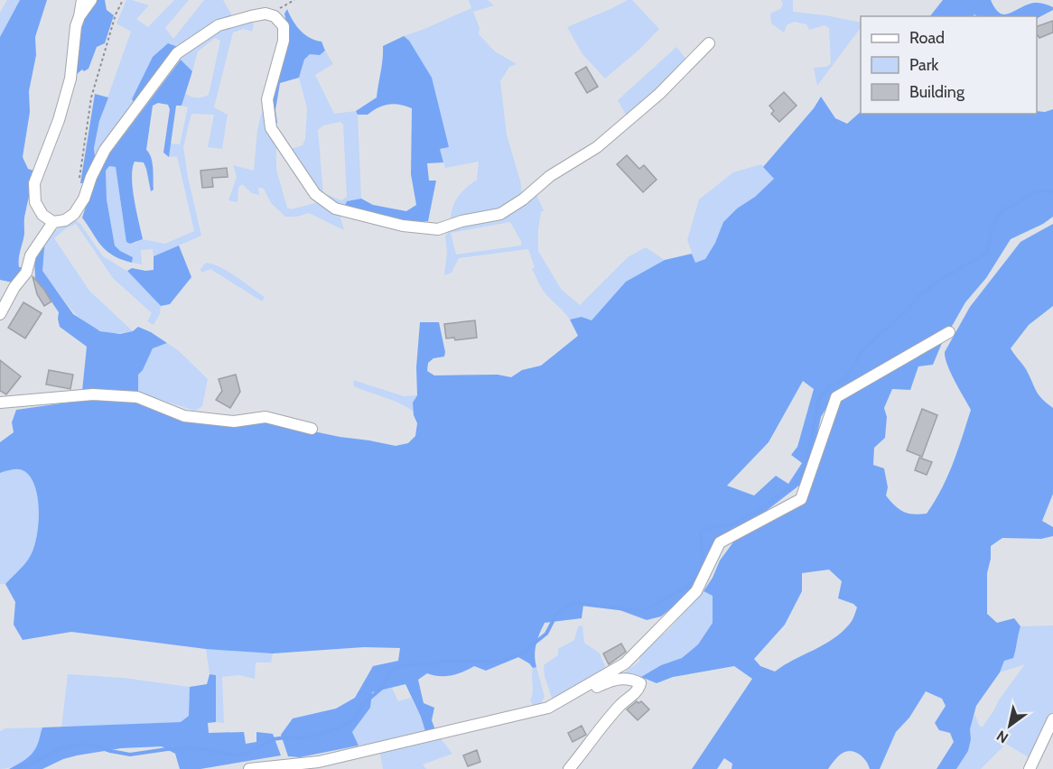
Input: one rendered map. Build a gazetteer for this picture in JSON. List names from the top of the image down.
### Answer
{
  "legend": ["Road", "Park", "Building"],
  "north": "bottom left"
}
